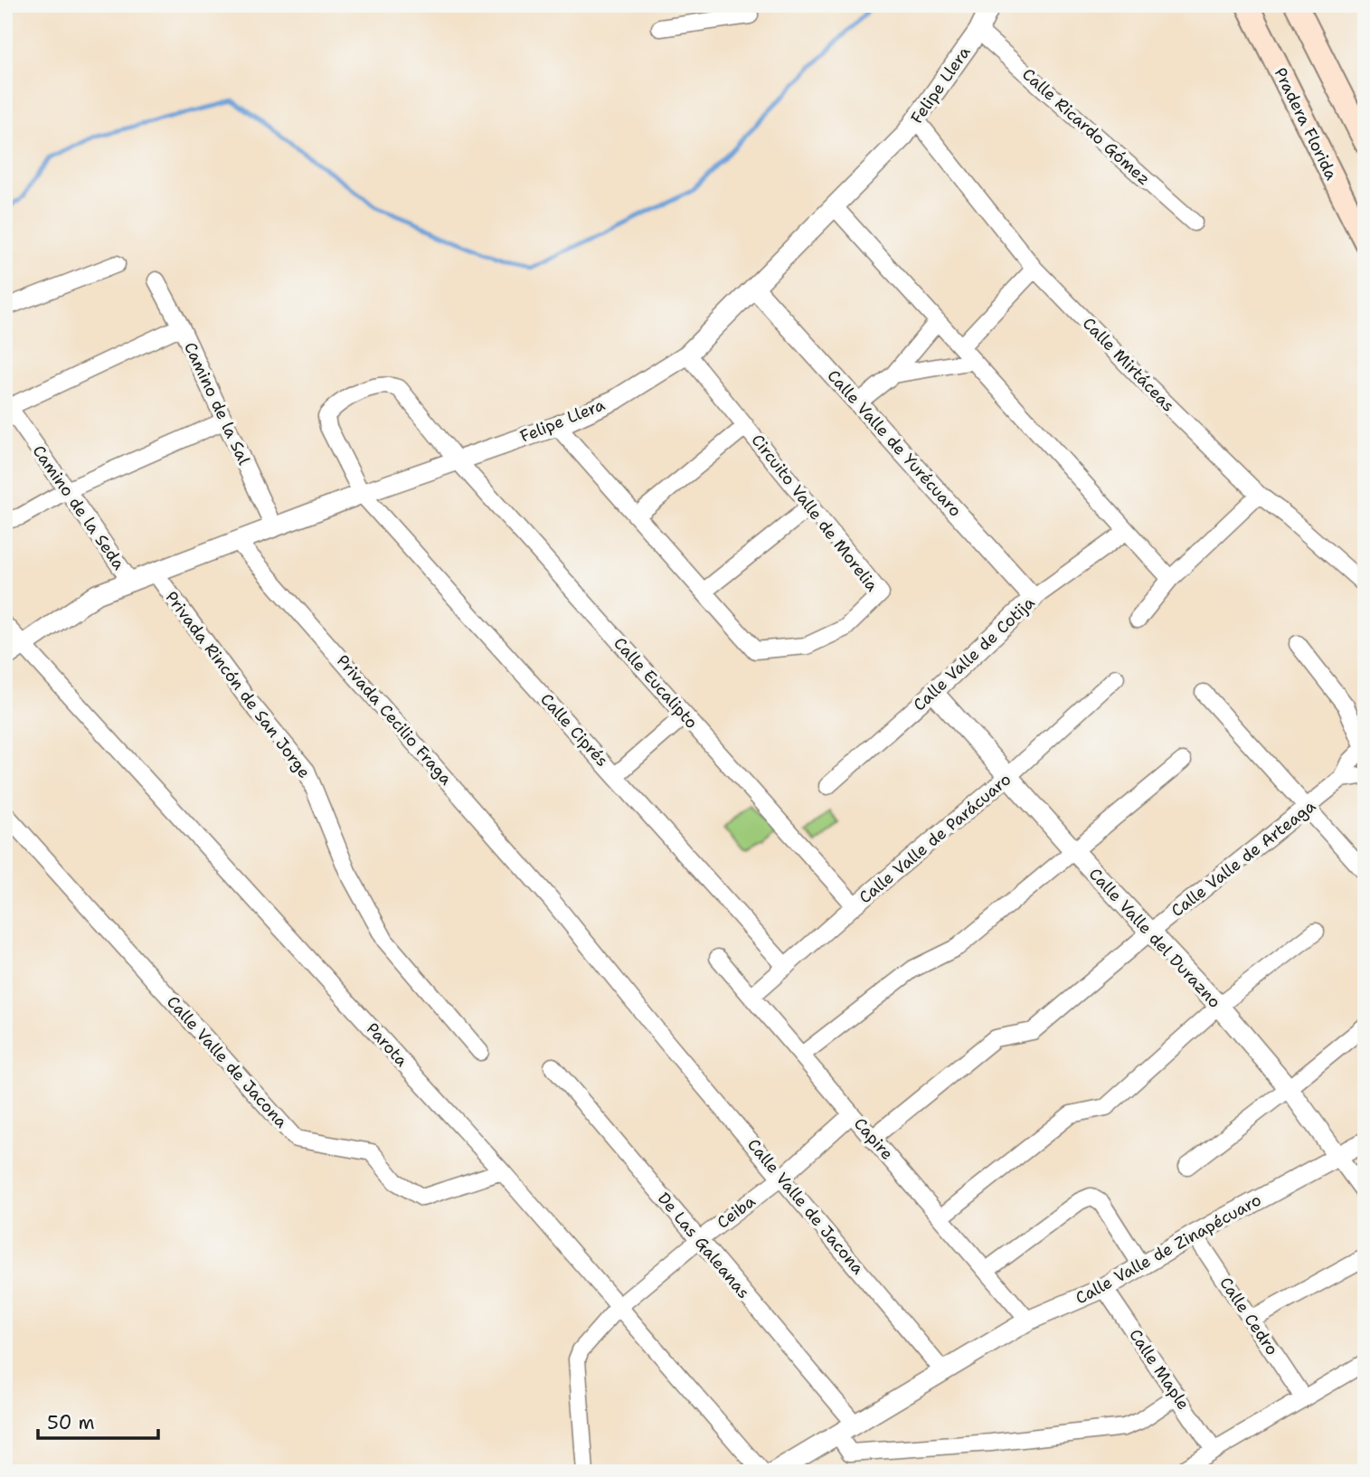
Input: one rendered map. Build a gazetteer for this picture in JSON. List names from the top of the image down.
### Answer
{
  "streets": {
    "main road": ["Pradera Florida"],
    "street": [
      "Felipe Llera",
      "Calle Ricardo Gómez",
      "Calle Mirtáceas",
      "Camino de la Sal",
      "Calle Valle de Yurécuaro",
      "Camino de la Seda",
      "Circuito Valle de Morelia",
      "Calle Valle de Cotija",
      "Calle Eucalipto",
      "Privada Rincón de San Jorge",
      "Privada Cecilio Fraga",
      "Calle Ciprés",
      "Calle Valle de Parácuaro",
      "Calle Valle de Arteaga",
      "Calle Valle del Durazno",
      "Parota",
      "Calle Valle de Jacona",
      "Capire",
      "Ceiba",
      "De Las Galeanas",
      "Calle Valle de Zinapécuaro",
      "Calle Cedro",
      "Calle Maple"
    ]
  },
  "crossings": [
    ["Felipe Llera", "Calle Ricardo Gómez"],
    ["Felipe Llera", "Calle Mirtáceas"],
    ["Felipe Llera", "Camino de la Sal"],
    ["Felipe Llera", "Calle Valle de Yurécuaro"],
    ["Felipe Llera", "Camino de la Seda"],
    ["Felipe Llera", "Circuito Valle de Morelia"],
    ["Felipe Llera", "Calle Eucalipto"],
    ["Felipe Llera", "Privada Rincón de San Jorge"],
    ["Felipe Llera", "Privada Cecilio Fraga"],
    ["Felipe Llera", "Calle Ciprés"],
    ["Felipe Llera", "Parota"],
    ["Calle Valle de Yurécuaro", "Calle Valle de Cotija"],
    ["Calle Valle de Cotija", "Calle Valle del Durazno"],
    ["Calle Eucalipto", "Calle Ciprés"],
    ["Calle Eucalipto", "Calle Valle de Parácuaro"],
    ["Privada Cecilio Fraga", "Calle Valle de Jacona"],
    ["Calle Ciprés", "Calle Valle de Parácuaro"],
    ["Calle Valle de Parácuaro", "Calle Valle del Durazno"],
    ["Calle Valle de Parácuaro", "Capire"],
    ["Calle Valle de Arteaga", "Calle Valle del Durazno"],
    ["Calle Valle de Arteaga", "Capire"],
    ["Calle Valle del Durazno", "Calle Valle de Zinapécuaro"],
    ["Parota", "Calle Valle de Jacona"],
    ["Parota", "Ceiba"],
    ["Calle Valle de Jacona", "Ceiba"],
    ["Calle Valle de Jacona", "Calle Valle de Zinapécuaro"],
    ["Capire", "Ceiba"],
    ["Capire", "Calle Valle de Zinapécuaro"],
    ["Ceiba", "De Las Galeanas"],
    ["De Las Galeanas", "Calle Valle de Zinapécuaro"],
    ["Calle Valle de Zinapécuaro", "Calle Cedro"],
    ["Calle Valle de Zinapécuaro", "Calle Maple"]
  ],
  "scale_bar": "50 m"
}
